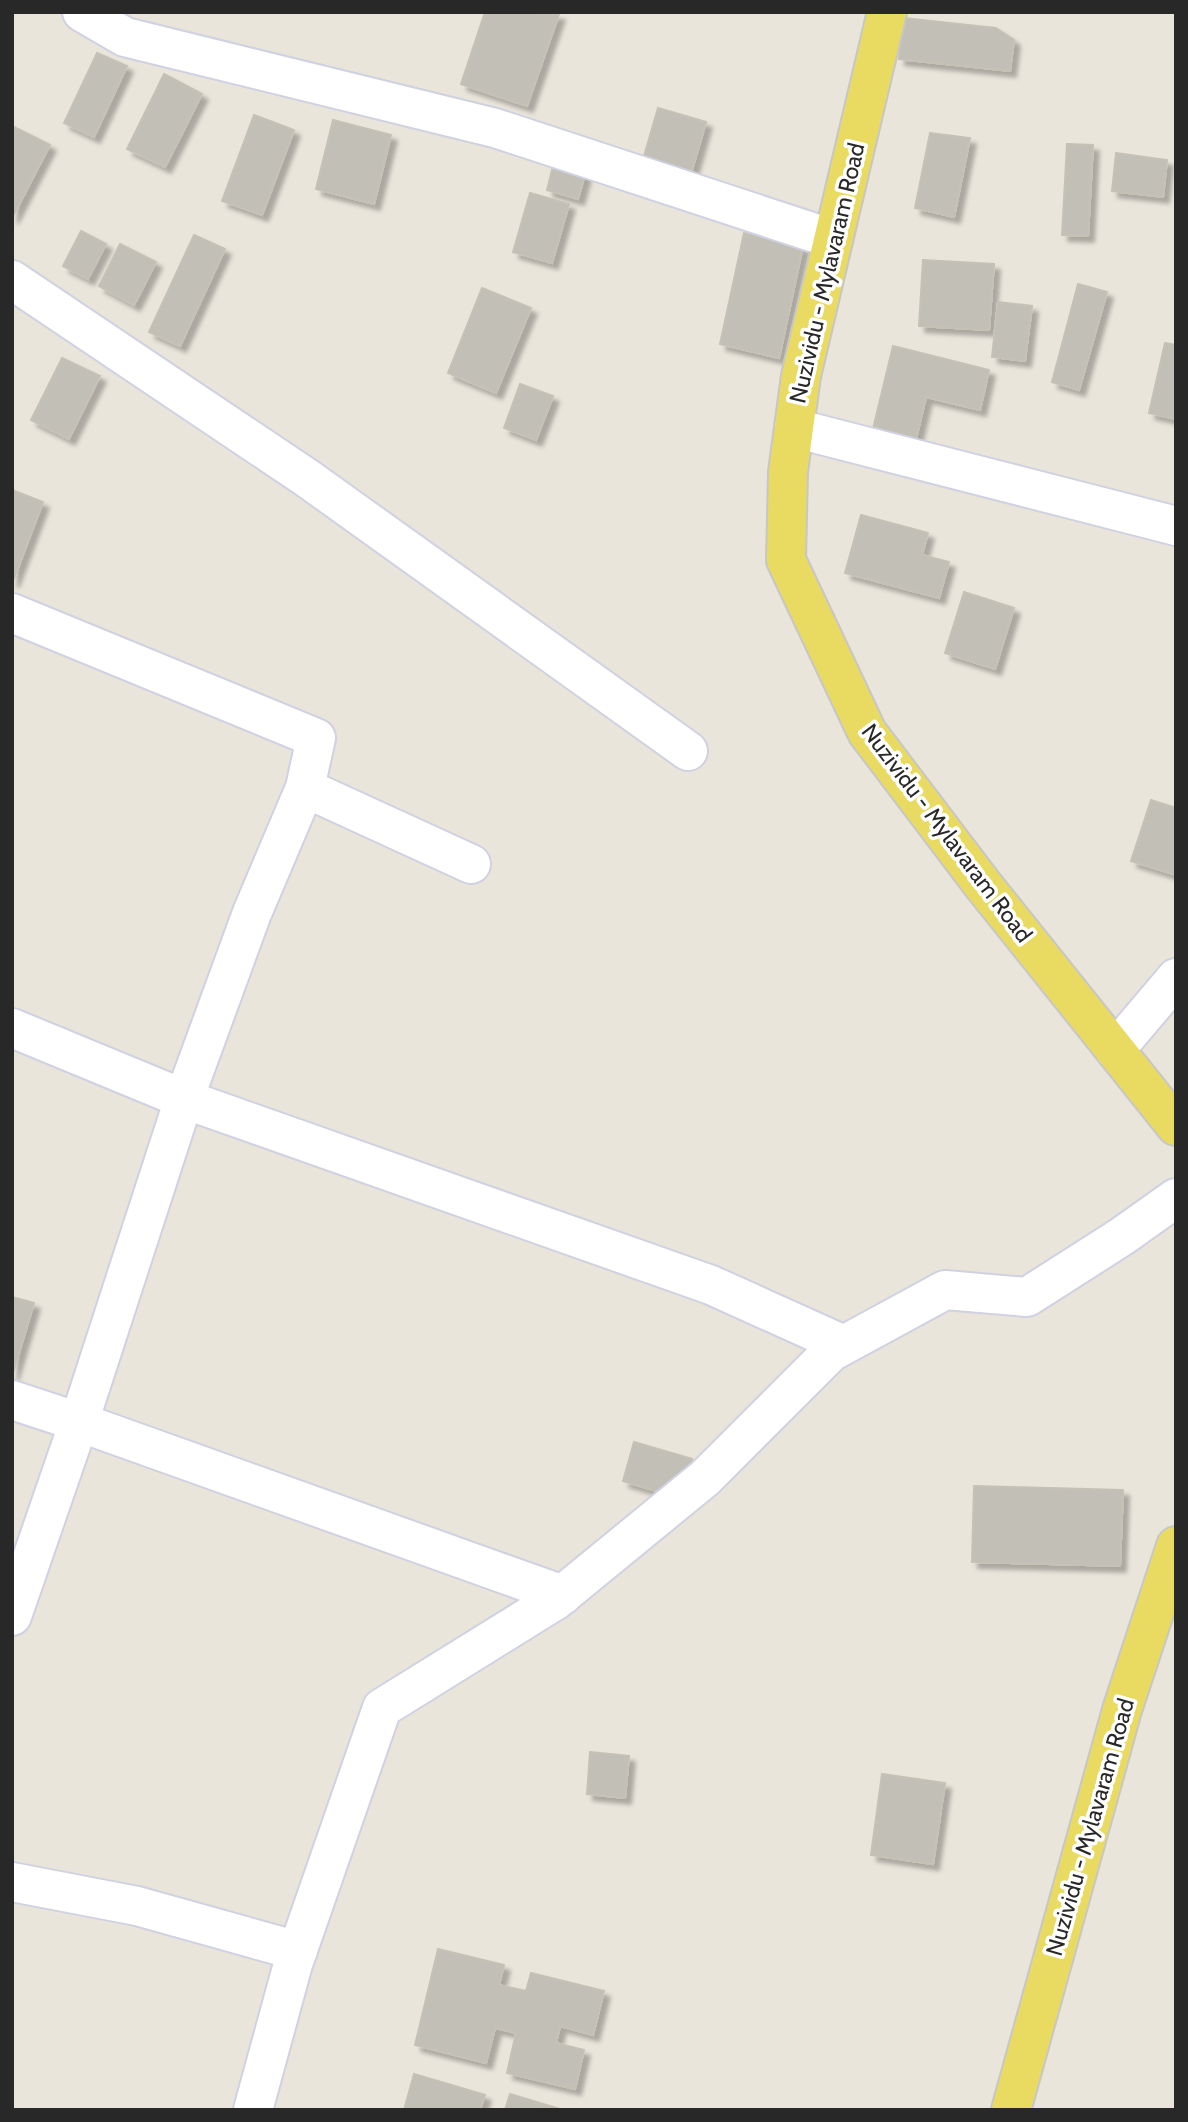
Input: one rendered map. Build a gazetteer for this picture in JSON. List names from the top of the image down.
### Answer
{
  "streets": {
    "main road": ["Nuzividu - Mylavaram Road"]
  }
}
